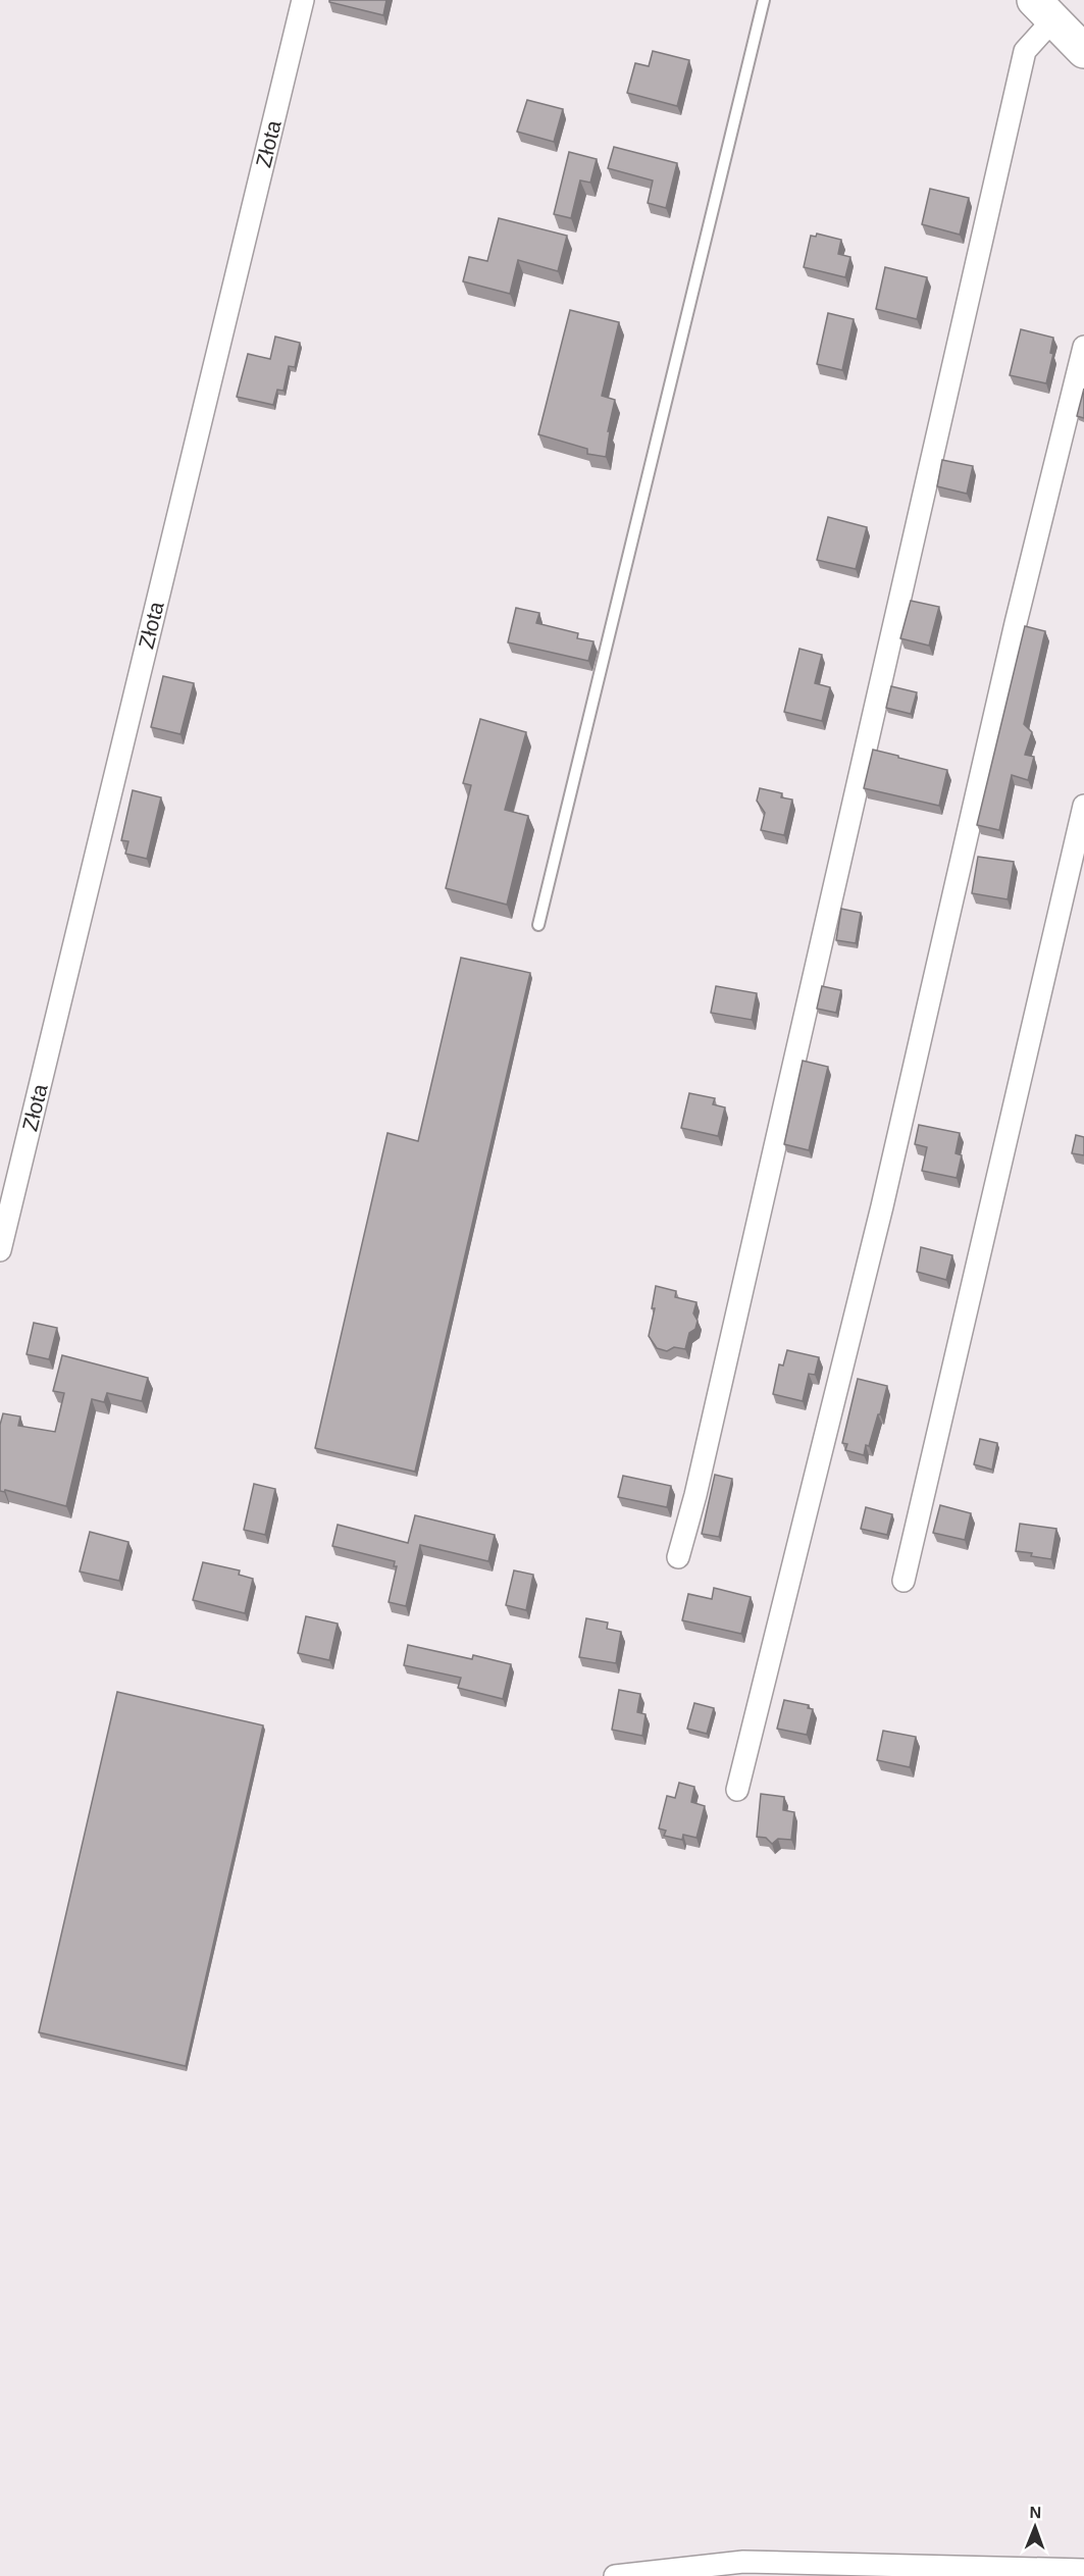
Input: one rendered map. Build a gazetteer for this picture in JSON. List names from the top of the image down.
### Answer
{
  "streets": {
    "street": ["Złota"]
  },
  "north": "top"
}
